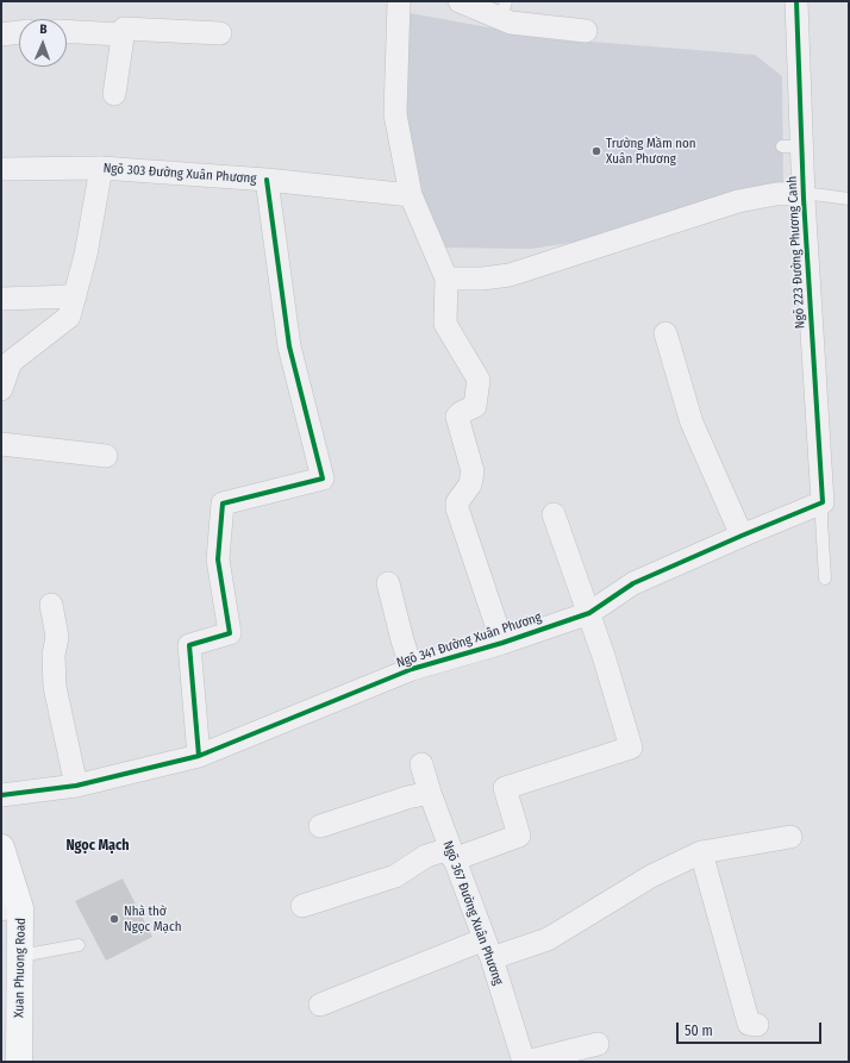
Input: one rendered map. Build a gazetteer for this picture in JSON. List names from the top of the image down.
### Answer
{
  "streets": {
    "main road": ["Xuan Phuong Road"],
    "street": [
      "Ngõ 303 Đường Xuân Phương",
      "Ngõ 223 Đường Phương Canh",
      "Ngõ 341 Đường Xuân Phương",
      "Ngõ 367 Đường Xuân Phương"
    ]
  },
  "crossings": [
    ["Ngõ 223 Đường Phương Canh", "Ngõ 341 Đường Xuân Phương"]
  ],
  "districts": ["Ngọc Mạch"],
  "places": ["Trường Mầm non Xuân Phương", "Nhà thờ Ngọc Mạch"],
  "scale_bar": "50 m",
  "north": "top"
}
